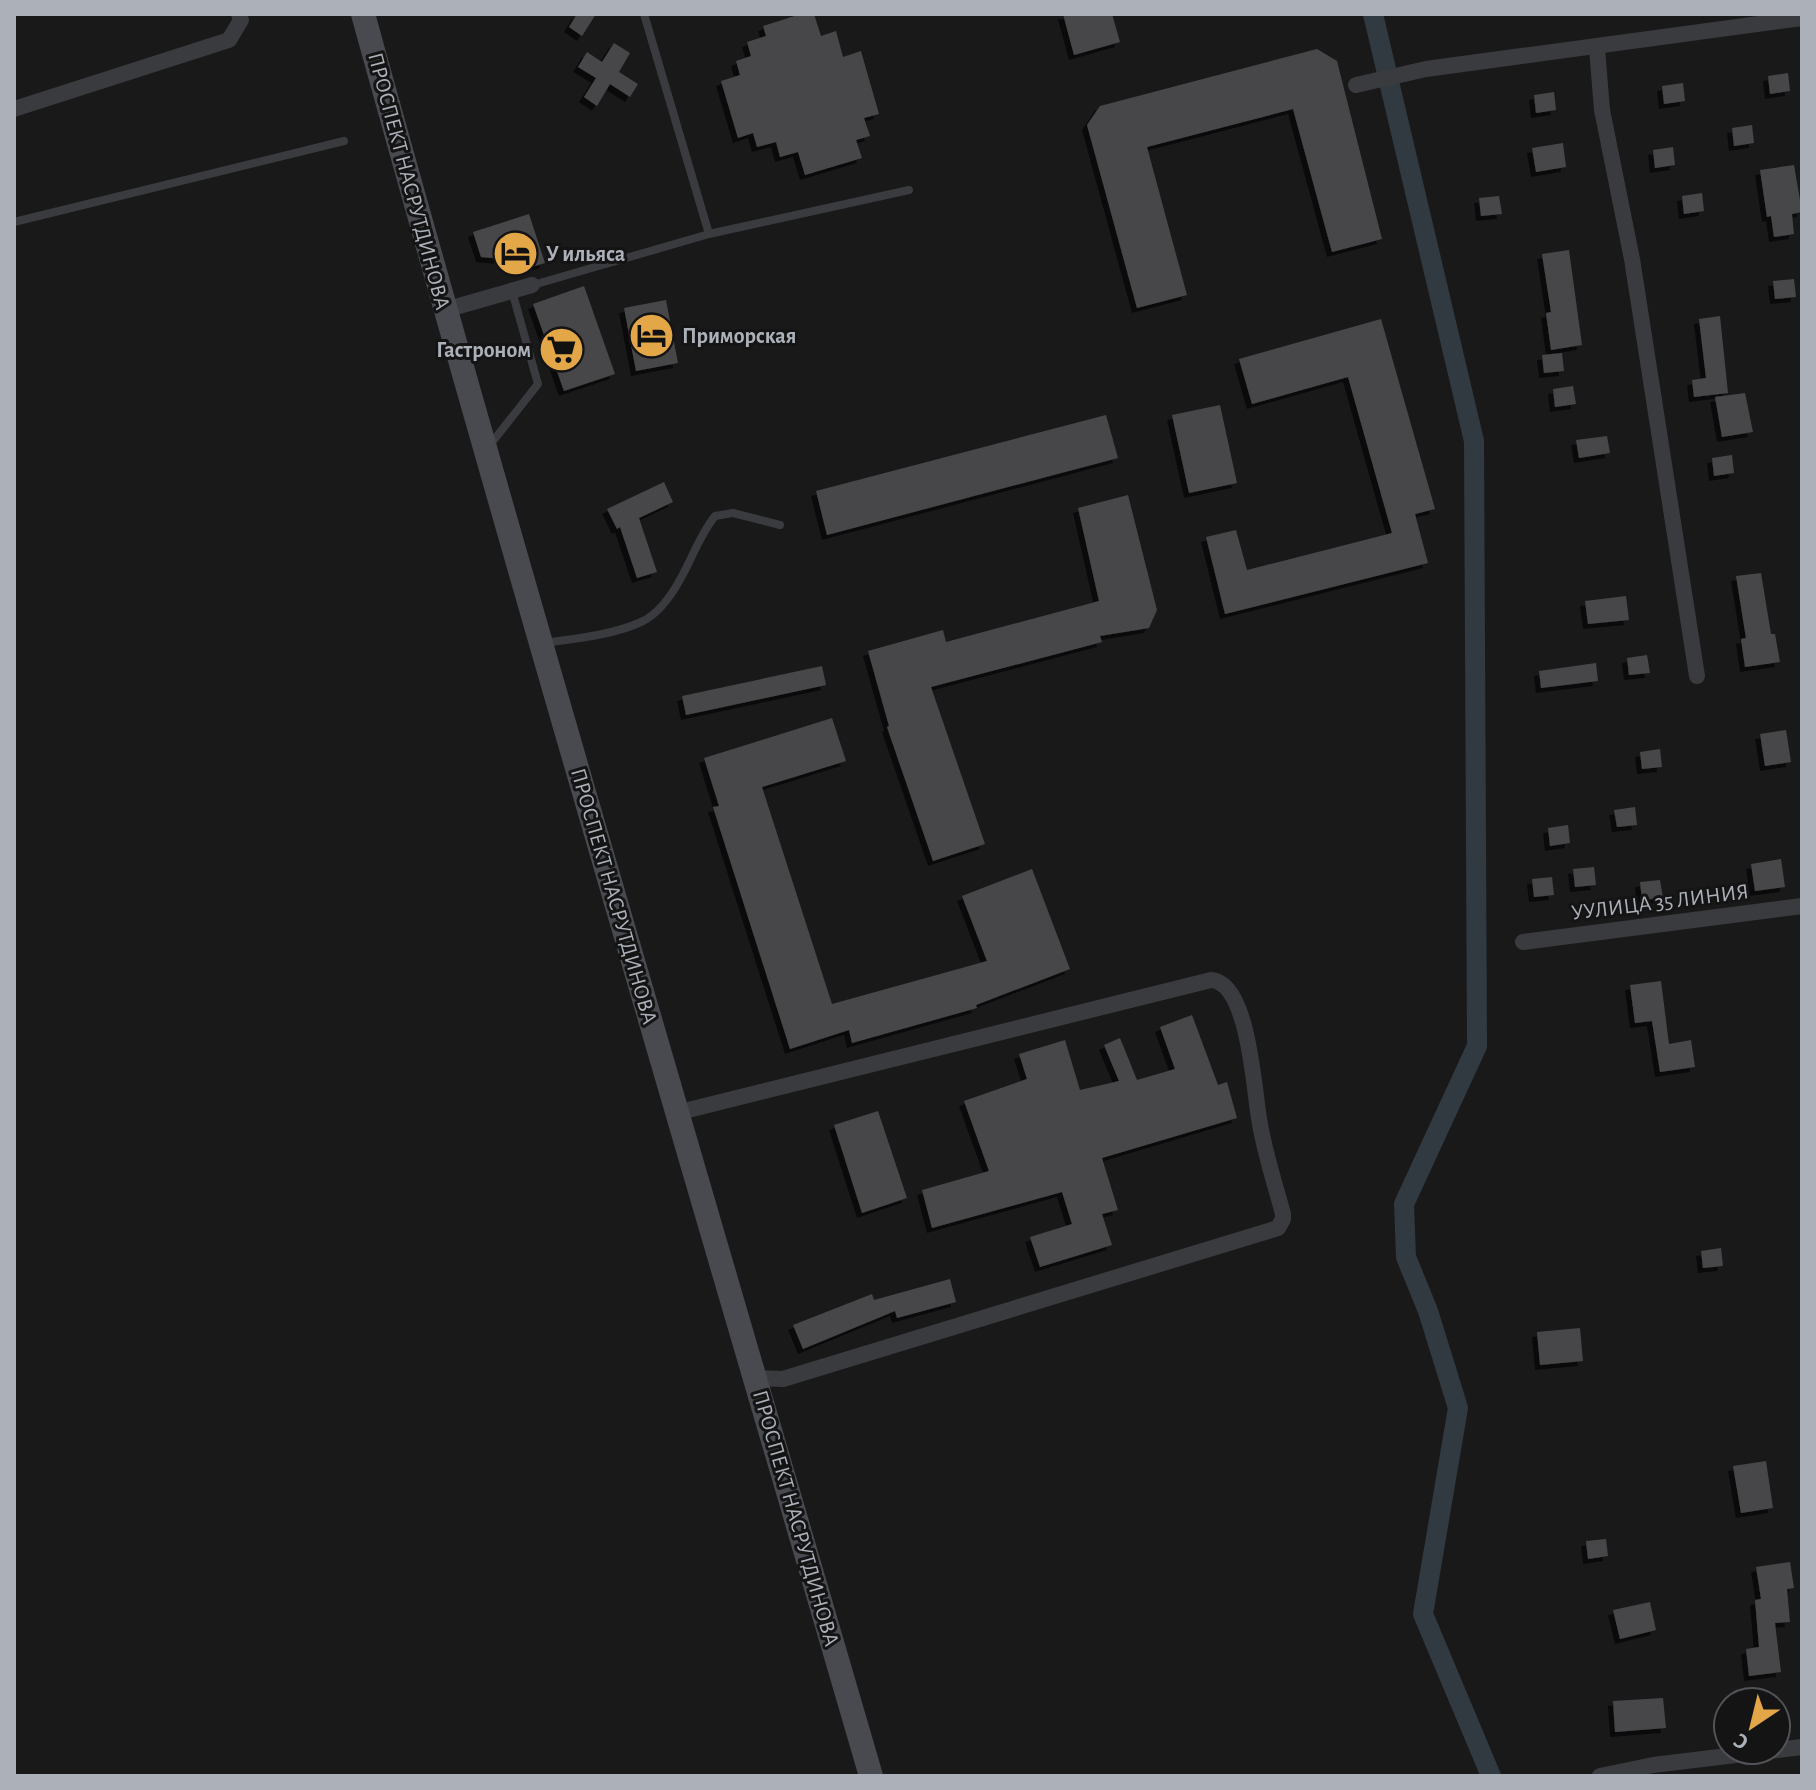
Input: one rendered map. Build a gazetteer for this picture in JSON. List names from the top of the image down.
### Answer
{
  "streets": {
    "main road": ["ПРОСПЕКТ НАСРУТДИНОВА"],
    "street": ["УУЛИЦА 35 ЛИНИЯ"]
  },
  "places": {
    "hotel": ["У ильяса", "Приморская"],
    "supermarket": ["Гастроном"]
  },
  "north": "bottom left"
}
